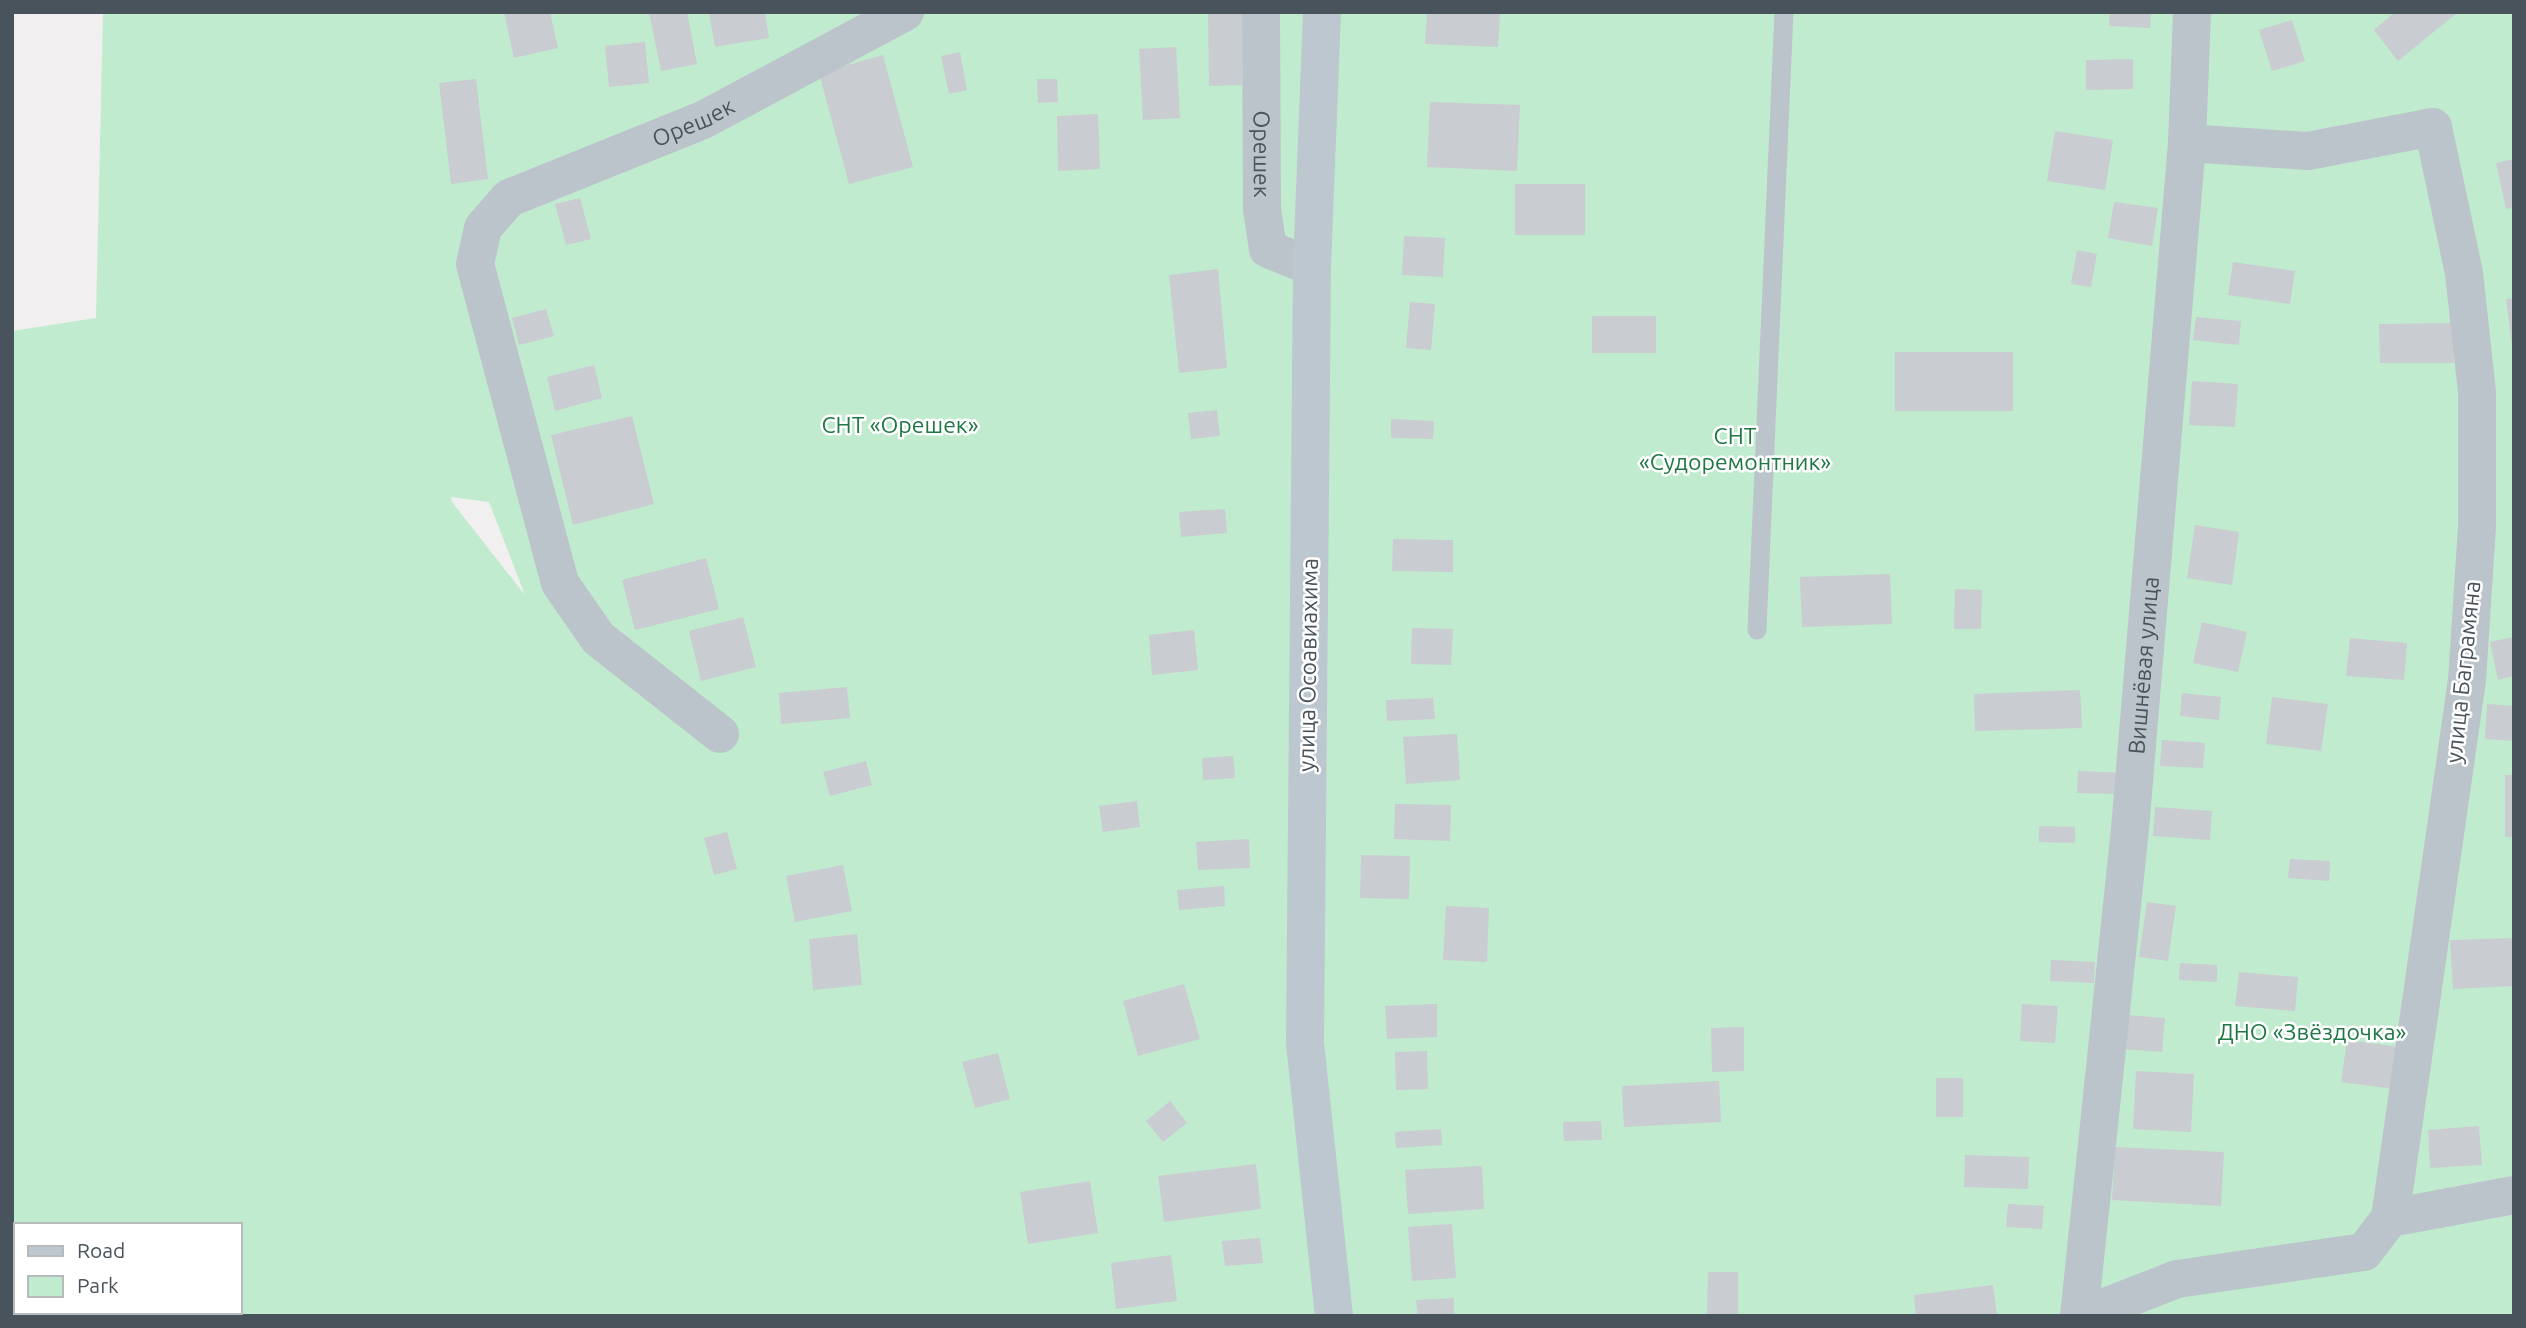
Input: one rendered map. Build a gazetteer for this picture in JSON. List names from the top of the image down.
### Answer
{
  "streets": {
    "street": [
      "Орешек",
      "улица Осоавиахима",
      "Вишнёвая улица",
      "улица Баграмяна"
    ]
  },
  "crossings": [
    ["Орешек", "улица Осоавиахима"],
    ["Вишнёвая улица", "улица Баграмяна"]
  ],
  "parks": ["СНТ «Орешек»", "СНТ «Судоремонтник»", "ДНО «Звёздочка»"],
  "legend": ["Road", "Park"]
}
